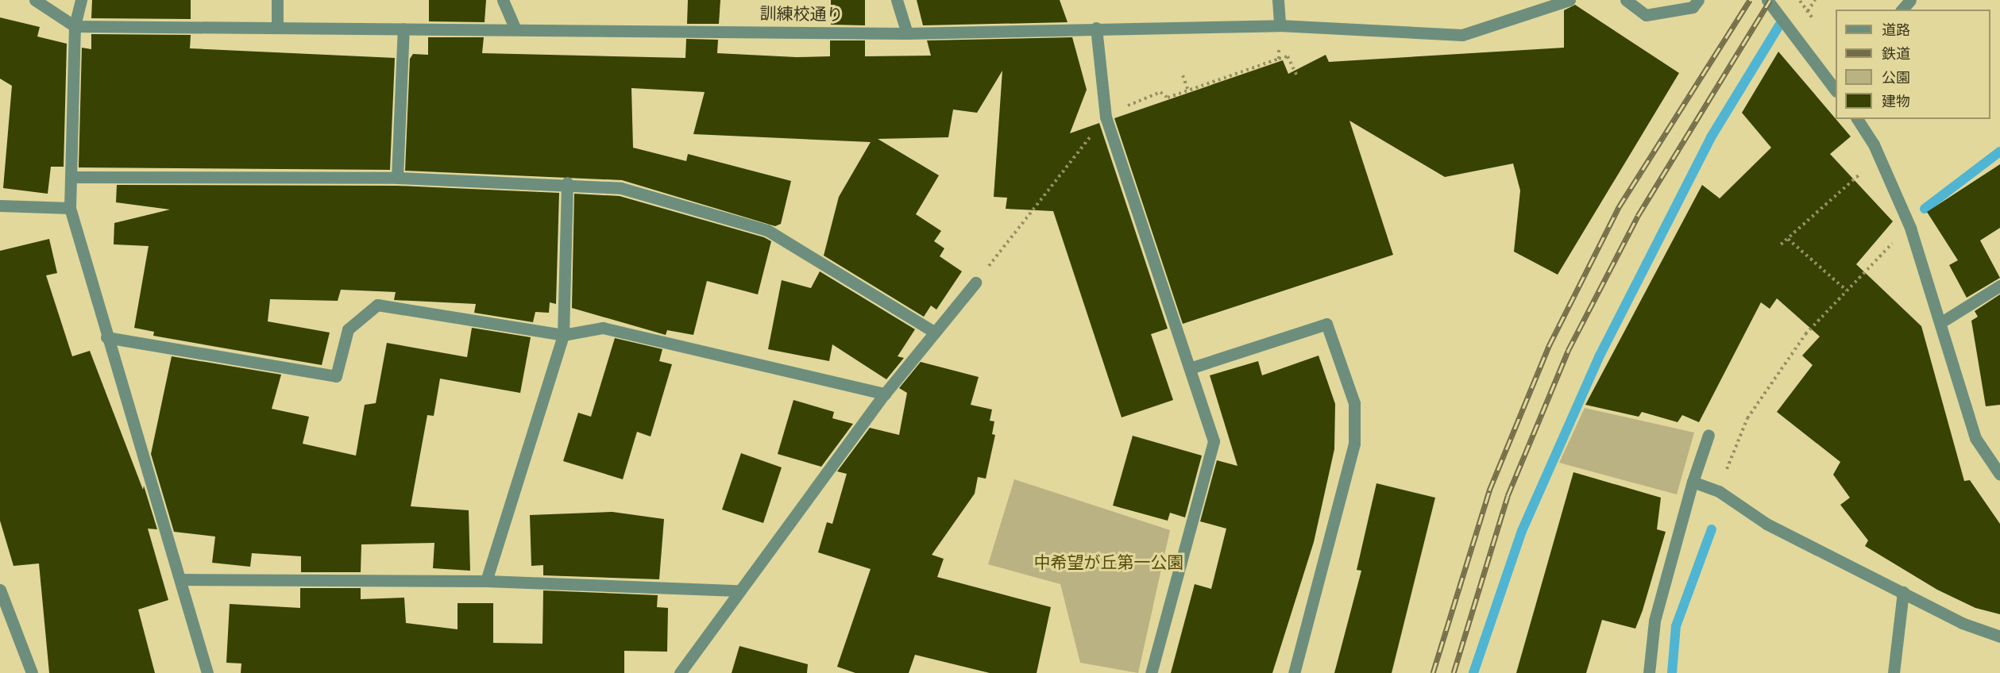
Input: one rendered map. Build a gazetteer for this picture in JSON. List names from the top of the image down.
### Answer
{
  "streets": {
    "street": ["訓練校通り"]
  },
  "parks": ["中希望が丘第一公園"],
  "legend": [
    "道路",
    "鉄道",
    "公園",
    "建物"
  ]
}
